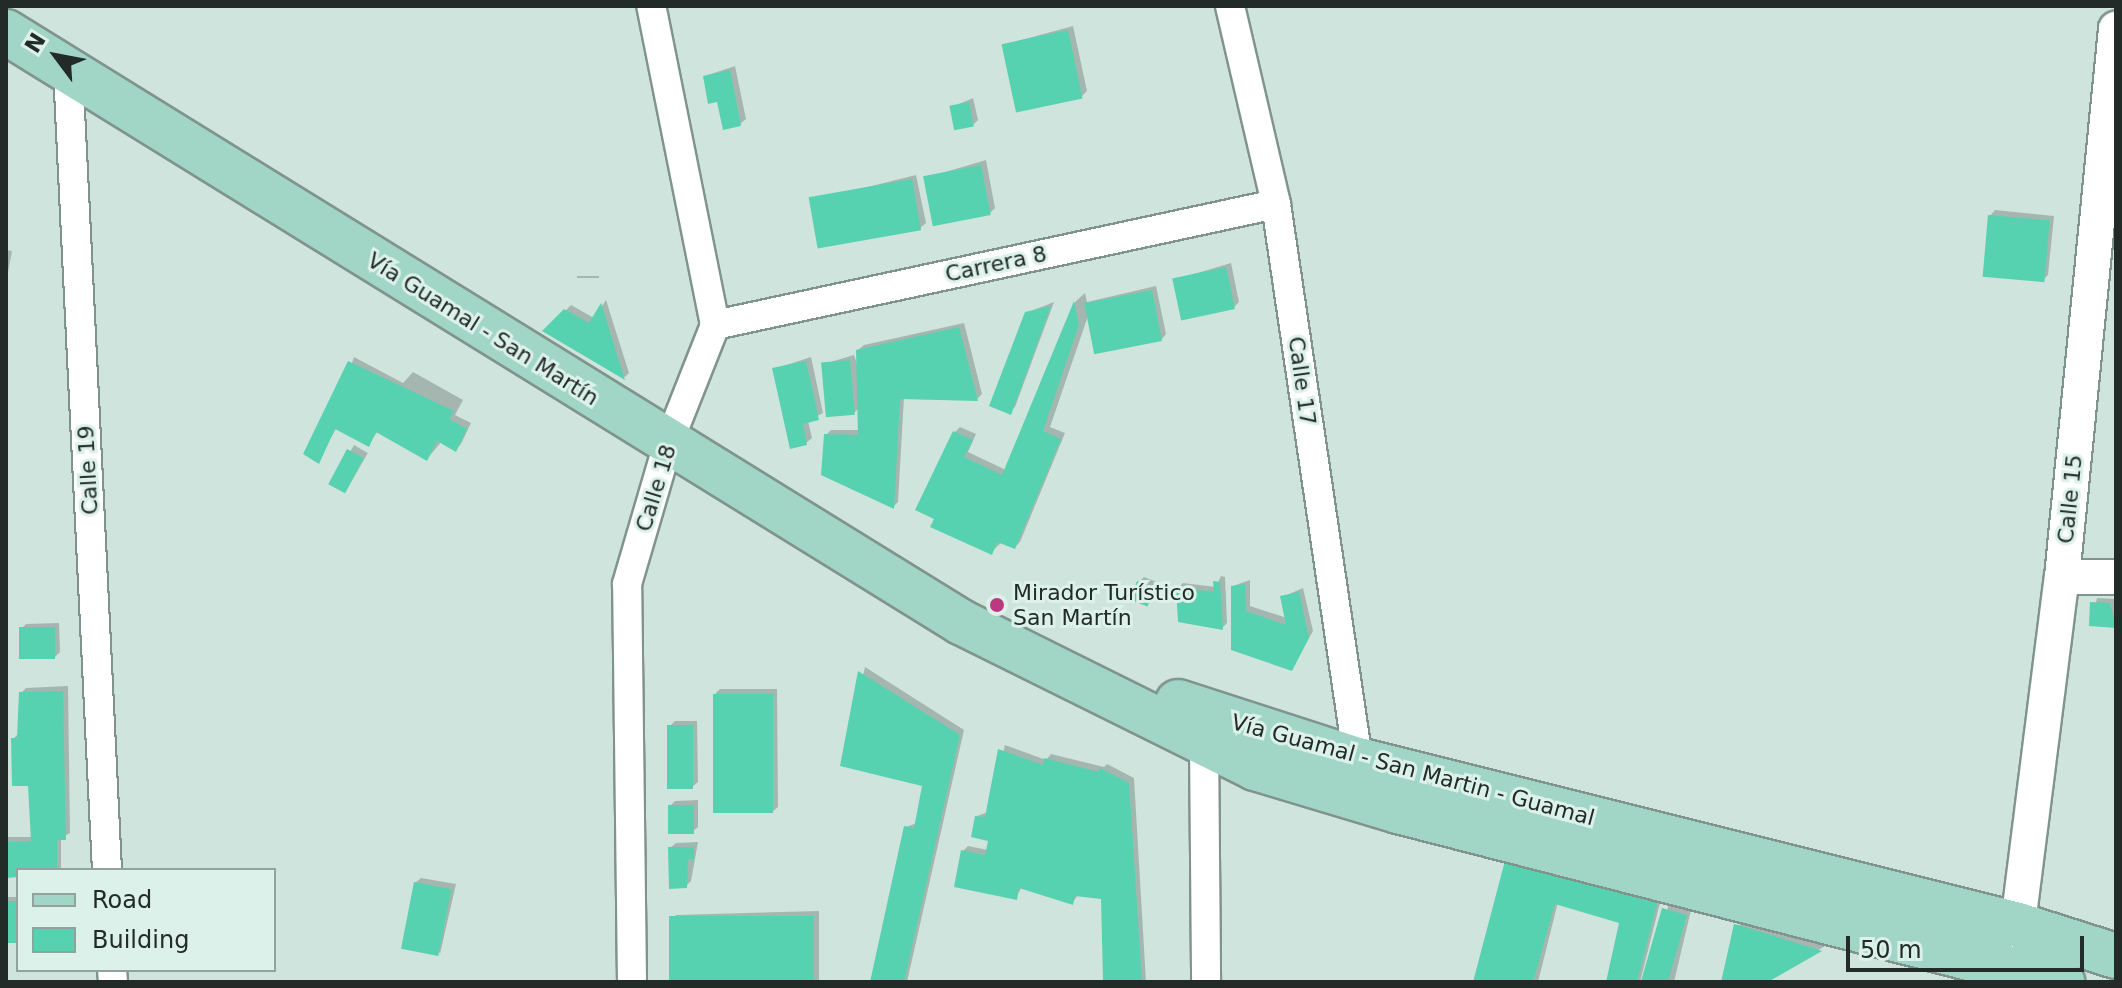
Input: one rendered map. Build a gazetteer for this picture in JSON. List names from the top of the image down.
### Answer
{
  "streets": {
    "main road": ["Vía Guamal - San Martín", "Vía Guamal - San Martin - Guamal"],
    "street": [
      "Carrera 8",
      "Calle 17",
      "Calle 19",
      "Calle 18",
      "Calle 15"
    ]
  },
  "crossings": [
    ["Carrera 8", "Calle 17"],
    ["Carrera 8", "Calle 18"],
    ["Vía Guamal - San Martín", "Calle 19"],
    ["Vía Guamal - San Martín", "Calle 18"],
    ["Vía Guamal - San Martín", "Vía Guamal - San Martin - Guamal"],
    ["Calle 17", "Vía Guamal - San Martin - Guamal"],
    ["Calle 15", "Vía Guamal - San Martin - Guamal"]
  ],
  "places": ["Mirador Turístico San Martín"],
  "legend": ["Road", "Building"],
  "scale_bar": "50 m",
  "north": "top left"
}
